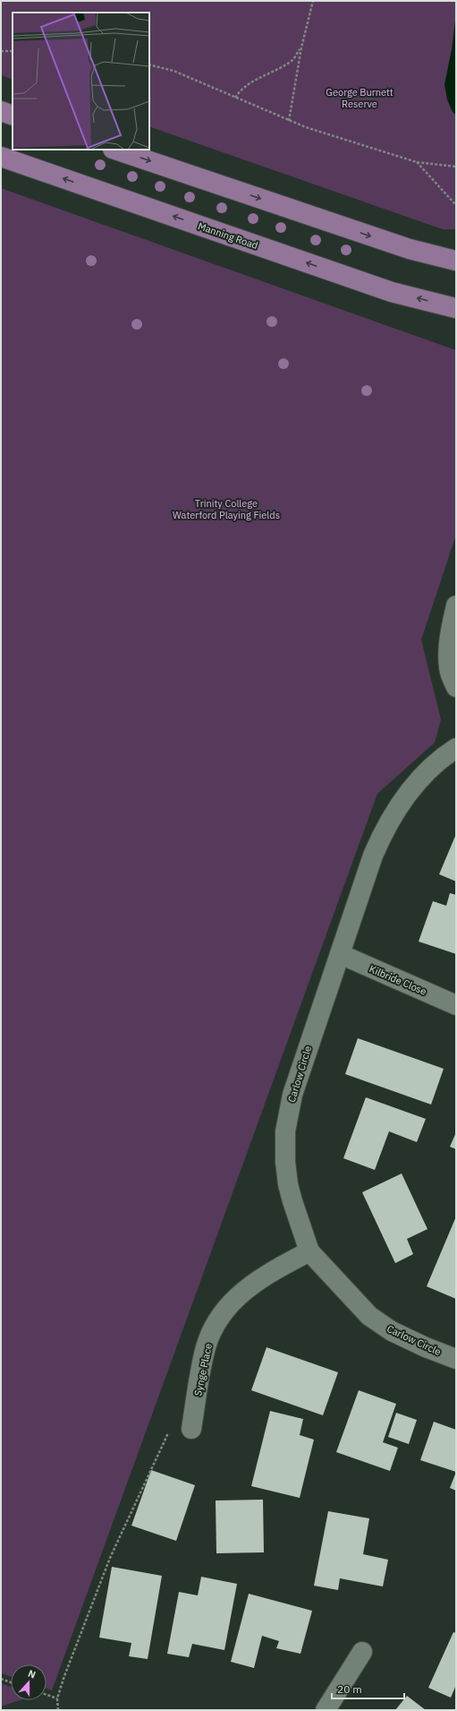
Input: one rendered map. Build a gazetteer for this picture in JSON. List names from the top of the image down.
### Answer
{
  "streets": {
    "main road": ["Manning Road"],
    "street": ["Kilbride Close", "Carlow Circle", "Synge Place"]
  },
  "crossings": [
    ["Kilbride Close", "Carlow Circle"],
    ["Carlow Circle", "Synge Place"]
  ],
  "parks": ["George Burnett Reserve", "Trinity College Waterford Playing Fields"],
  "scale_bar": "20 m",
  "north": "top"
}
